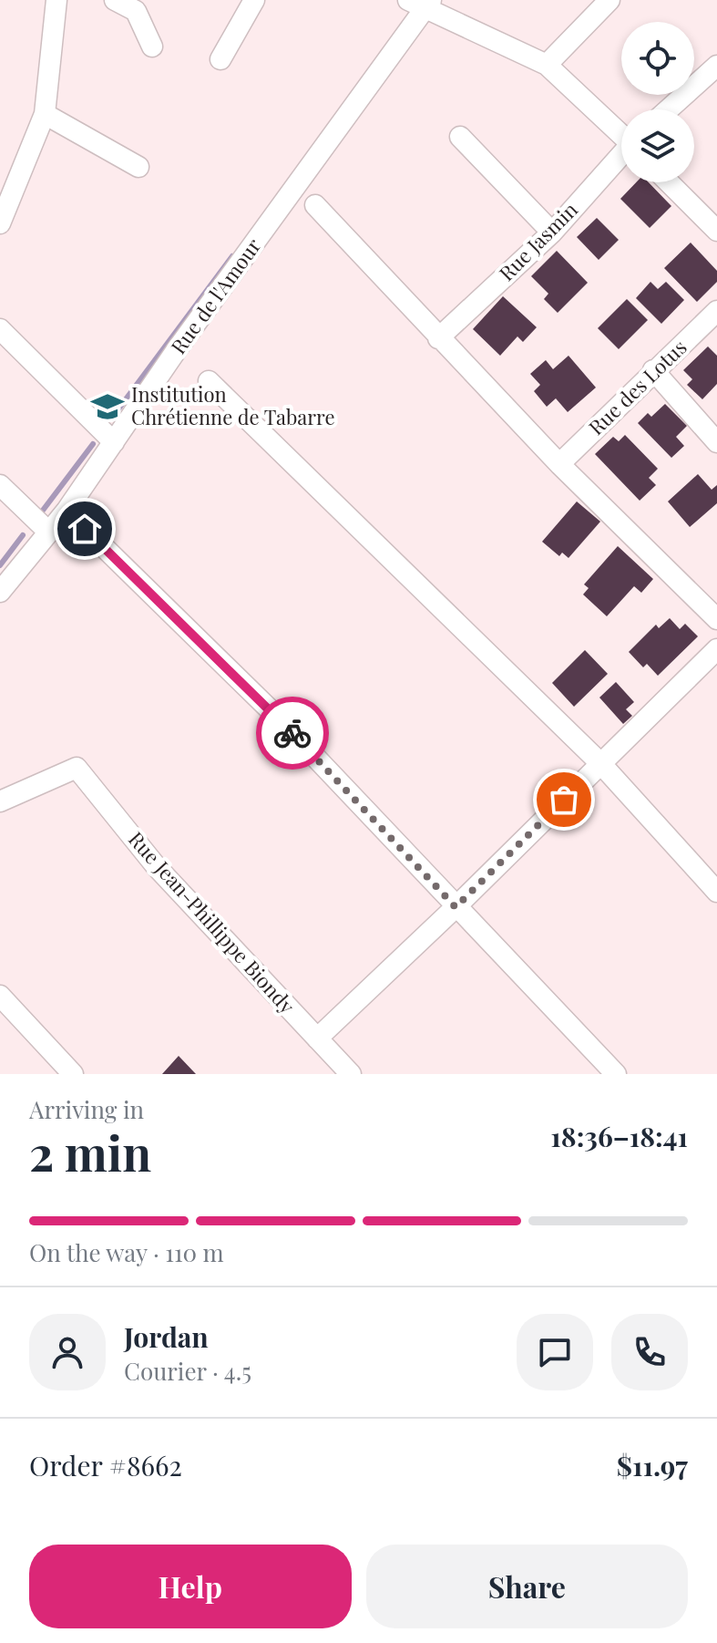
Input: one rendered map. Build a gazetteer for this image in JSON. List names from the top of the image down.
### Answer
{
  "streets": {
    "street": [
      "Rue Jasmin",
      "Rue de l'Amour",
      "Rue des Lotus",
      "Rue Jean-Phillippe Biondy"
    ]
  },
  "places": {
    "school or university": ["Institution Chrétienne de Tabarre"]
  },
  "page": {
    "heading": ["2 min", "Arriving in", "18:36–18:41"],
    "panel": [
      "Jordan",
      "Courier · 4.5",
      "Order #8662",
      "$11.97"
    ],
    "bar": "On the way · 110 m",
    "buttons": ["Help", "Share"]
  }
}
